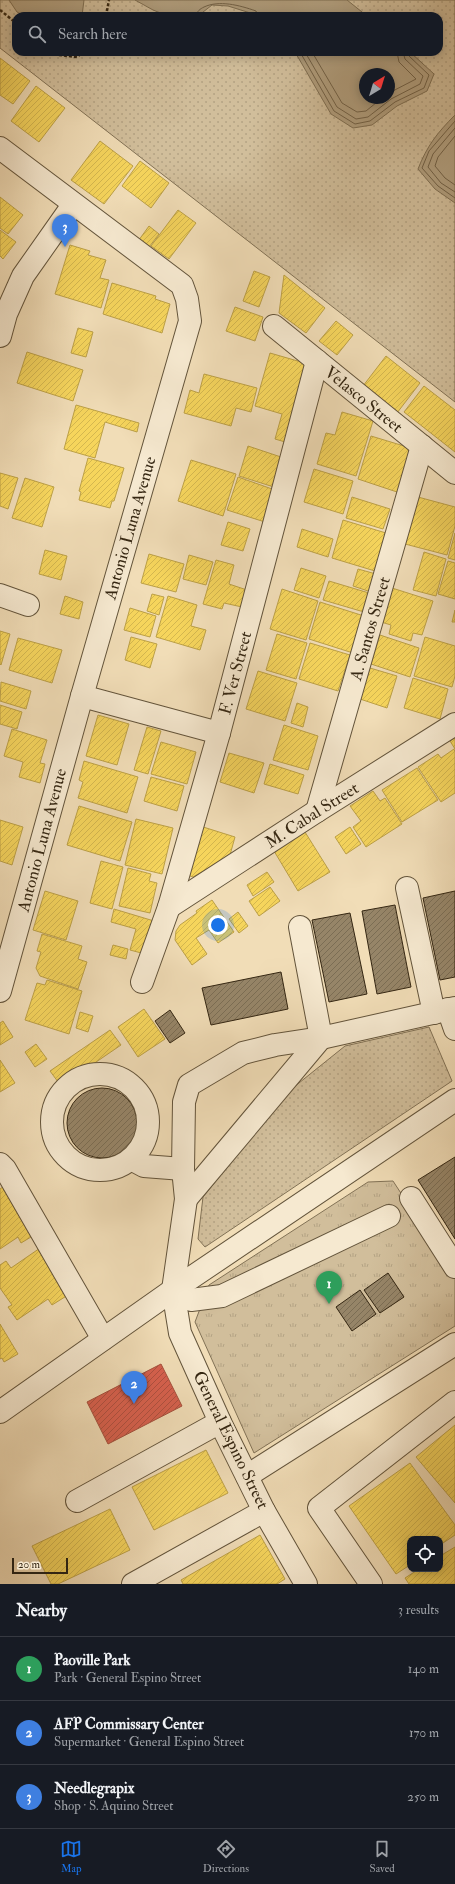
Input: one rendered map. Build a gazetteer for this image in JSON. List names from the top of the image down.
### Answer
{
  "streets": {
    "street": [
      "Velasco Street",
      "Antonio Luna Avenue",
      "A. Santos Street",
      "F. Ver Street",
      "M. Cabal Street",
      "General Espino Street"
    ]
  },
  "crossings": [
    ["Velasco Street", "A. Santos Street"],
    ["Velasco Street", "F. Ver Street"],
    ["A. Santos Street", "M. Cabal Street"],
    ["F. Ver Street", "M. Cabal Street"]
  ],
  "scale_bar": "20 m",
  "north": "top right",
  "page": {
    "search": "Search here",
    "pins": ["3", "1", "2"],
    "scale": "20 m",
    "heading": ["Nearby", "3 results"],
    "list": [
      {
        "mark": "1",
        "name": "Paoville Park",
        "note": "Park · General Espino Street",
        "value": "140 m"
      },
      {
        "mark": "2",
        "name": "AFP Commissary Center",
        "note": "Supermarket · General Espino Street",
        "value": "170 m"
      },
      {
        "mark": "3",
        "name": "Needlegrapix",
        "note": "Shop · S. Aquino Street",
        "value": "250 m"
      }
    ],
    "nav": ["Map", "Directions", "Saved"]
  }
}
